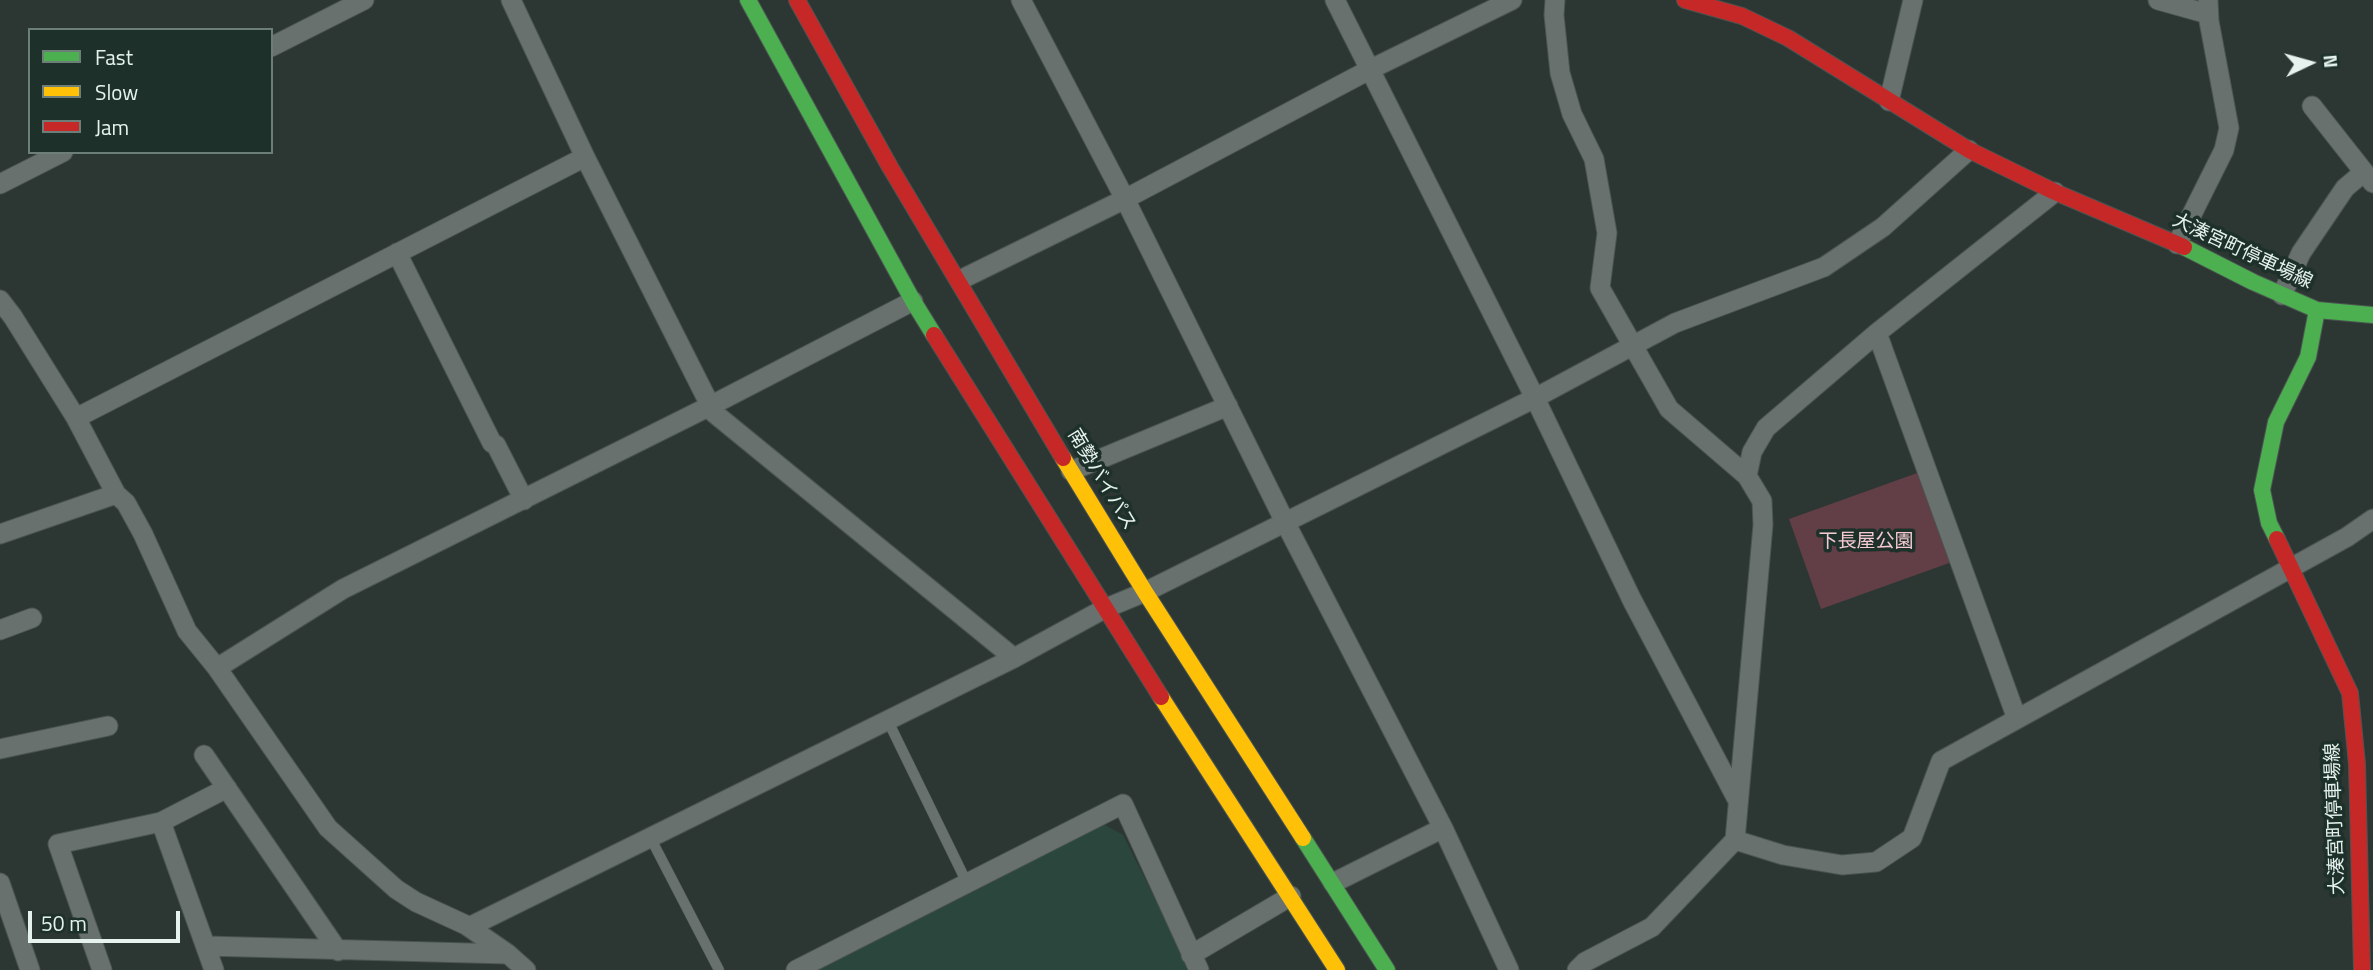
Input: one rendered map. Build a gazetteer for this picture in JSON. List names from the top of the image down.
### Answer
{
  "streets": {
    "main road": ["大湊宮町停車場線", "南勢バイパス"]
  },
  "parks": ["下長屋公園"],
  "legend": ["Fast", "Slow", "Jam"],
  "scale_bar": "50 m",
  "north": "right"
}
